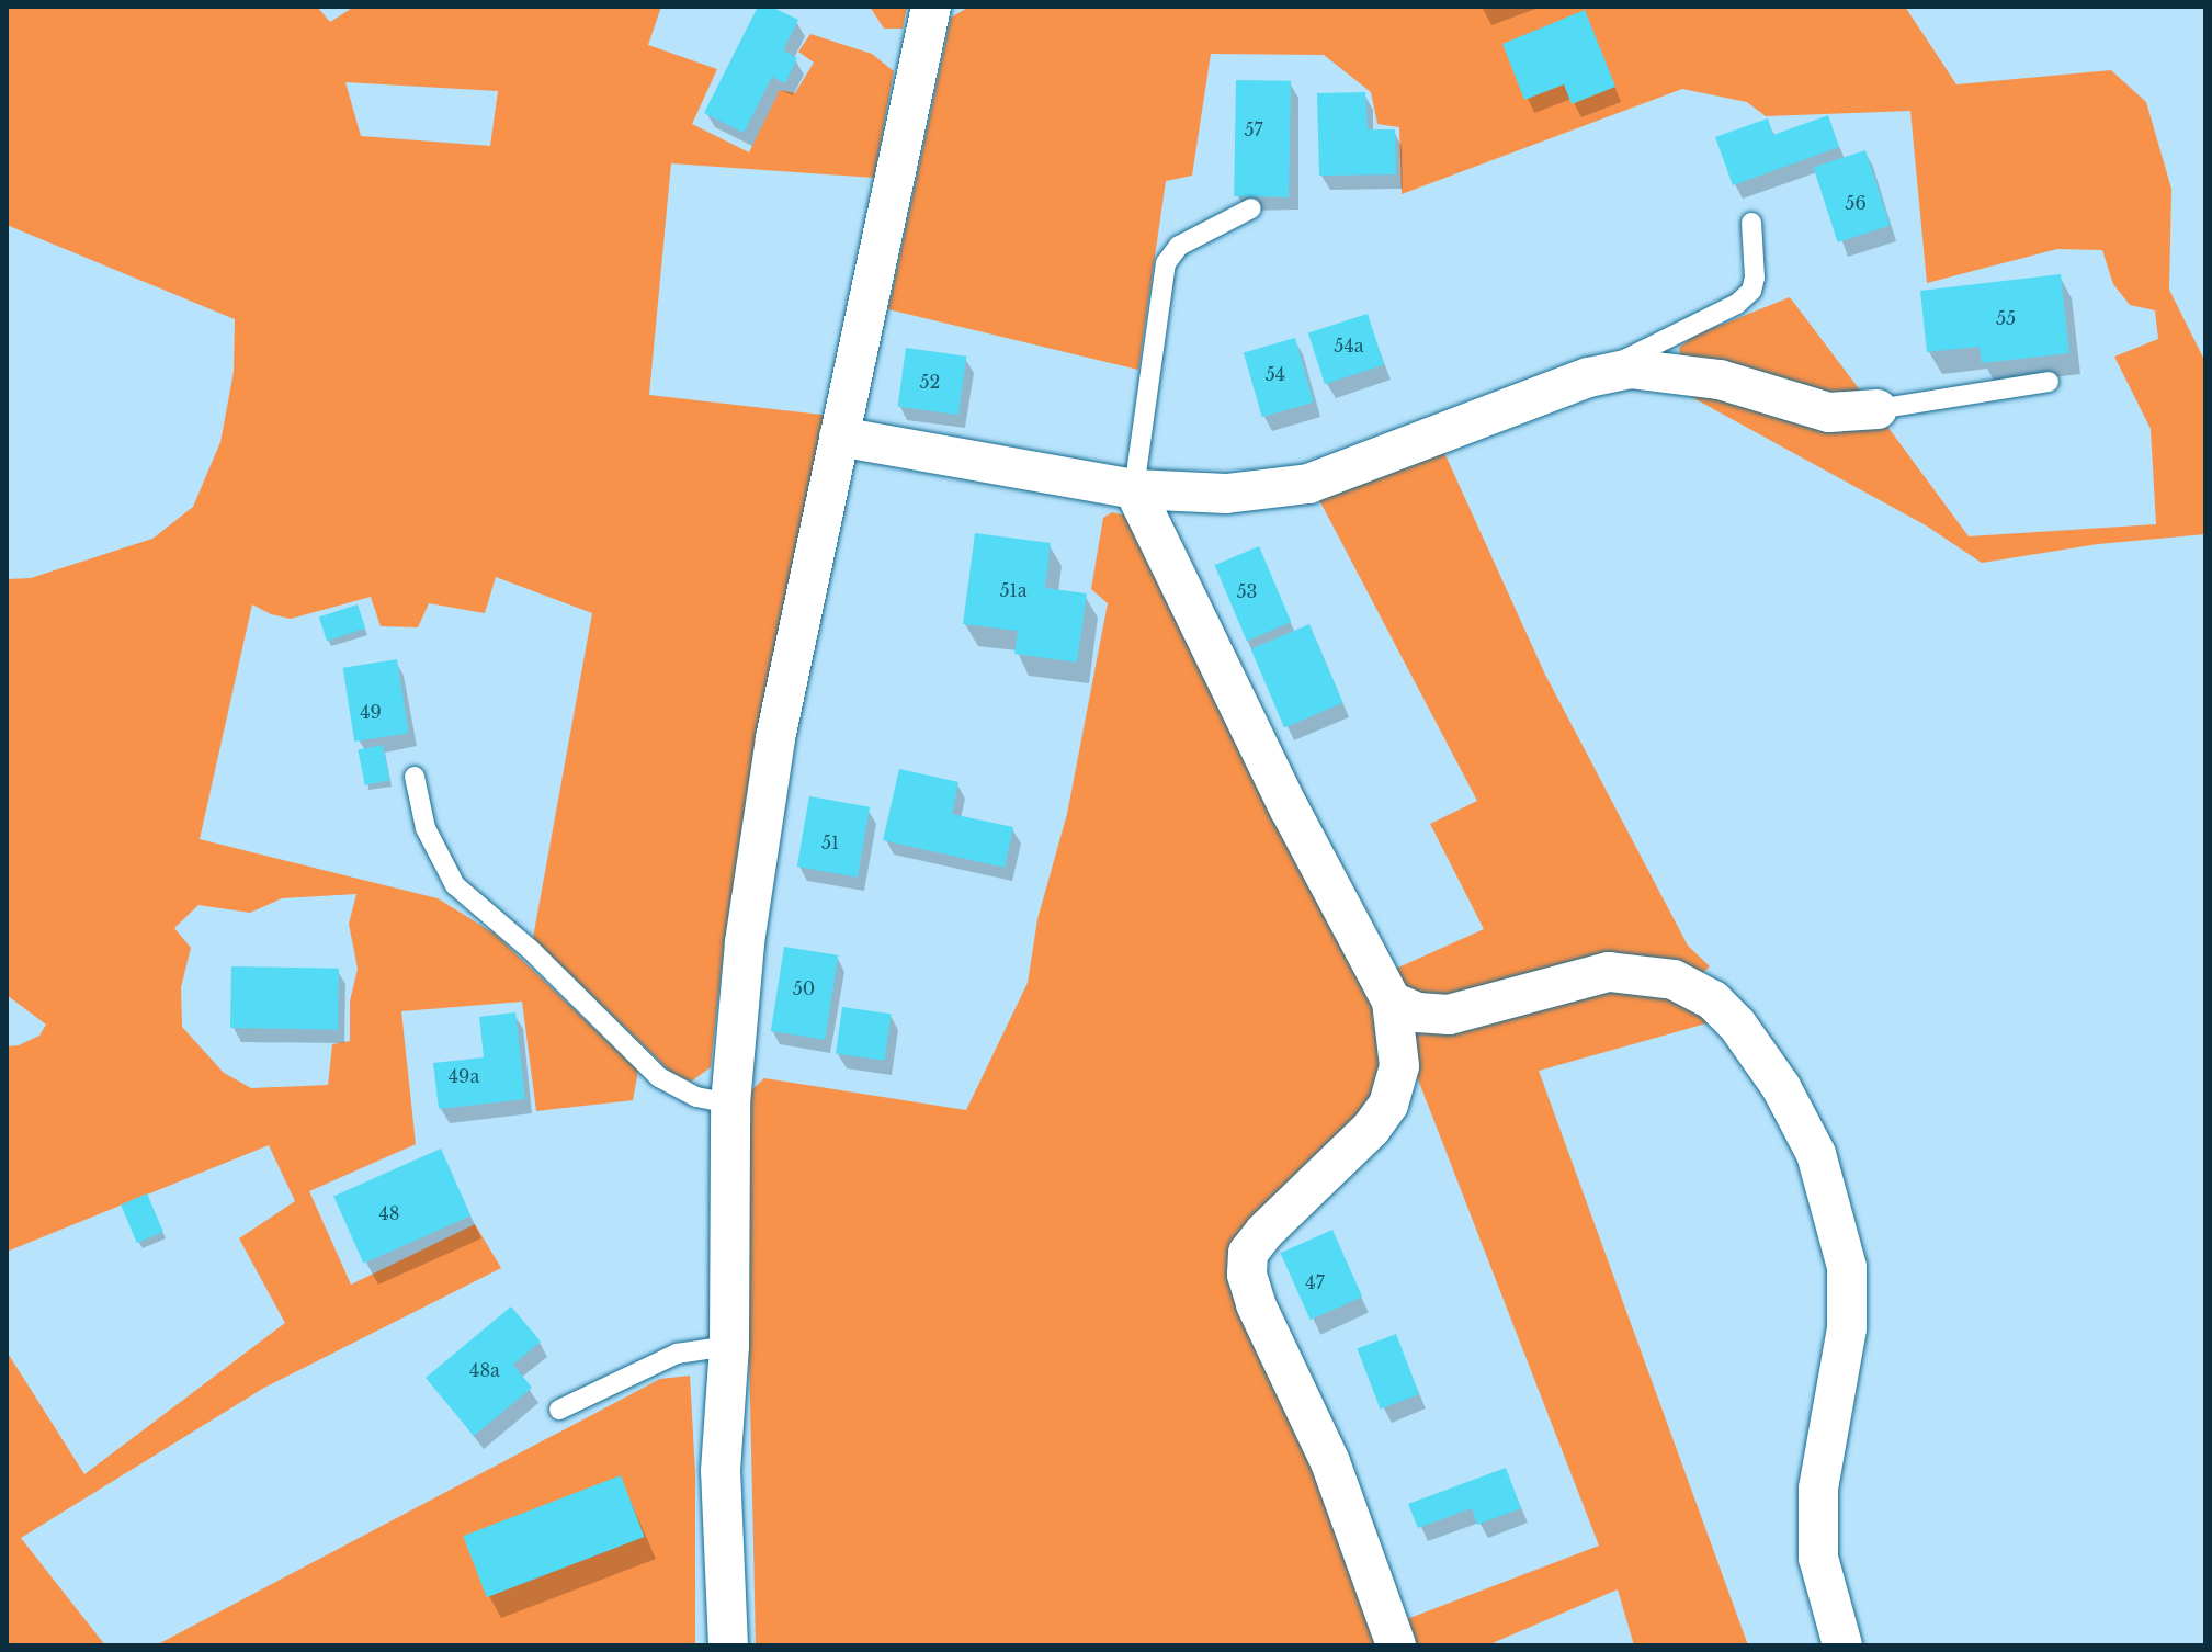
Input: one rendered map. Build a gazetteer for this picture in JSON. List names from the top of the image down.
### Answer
{
  "house_numbers": [
    "57",
    "56",
    "55",
    "54a",
    "54",
    "52",
    "51a",
    "53",
    "49",
    "51",
    "50",
    "49a",
    "48",
    "47",
    "48a"
  ]
}
